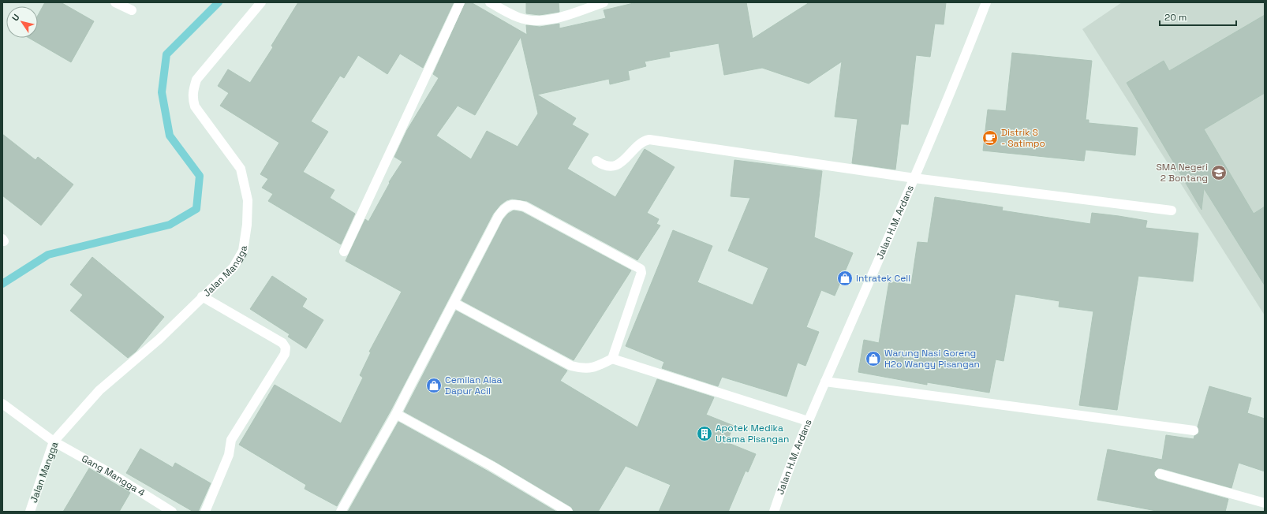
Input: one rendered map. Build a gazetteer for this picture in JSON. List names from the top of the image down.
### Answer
{
  "streets": {
    "street": ["Jalan H.M. Ardans", "Jalan Mangga", "Gang Mangga 4"]
  },
  "crossings": [
    ["Jalan Mangga", "Gang Mangga 4"]
  ],
  "places": {
    "cafe": ["Distrik S - Satimpo"],
    "school or university": ["SMA Negeri 2 Bontang"],
    "shop": ["Intratek Cell", "Warung Nasi Goreng H2o Wangy Pisangan", "Cemilan Alaa Dapur Acil"],
    "building": ["Apotek Medika Utama Pisangan"]
  },
  "scale_bar": "20 m",
  "north": "top left"
}
